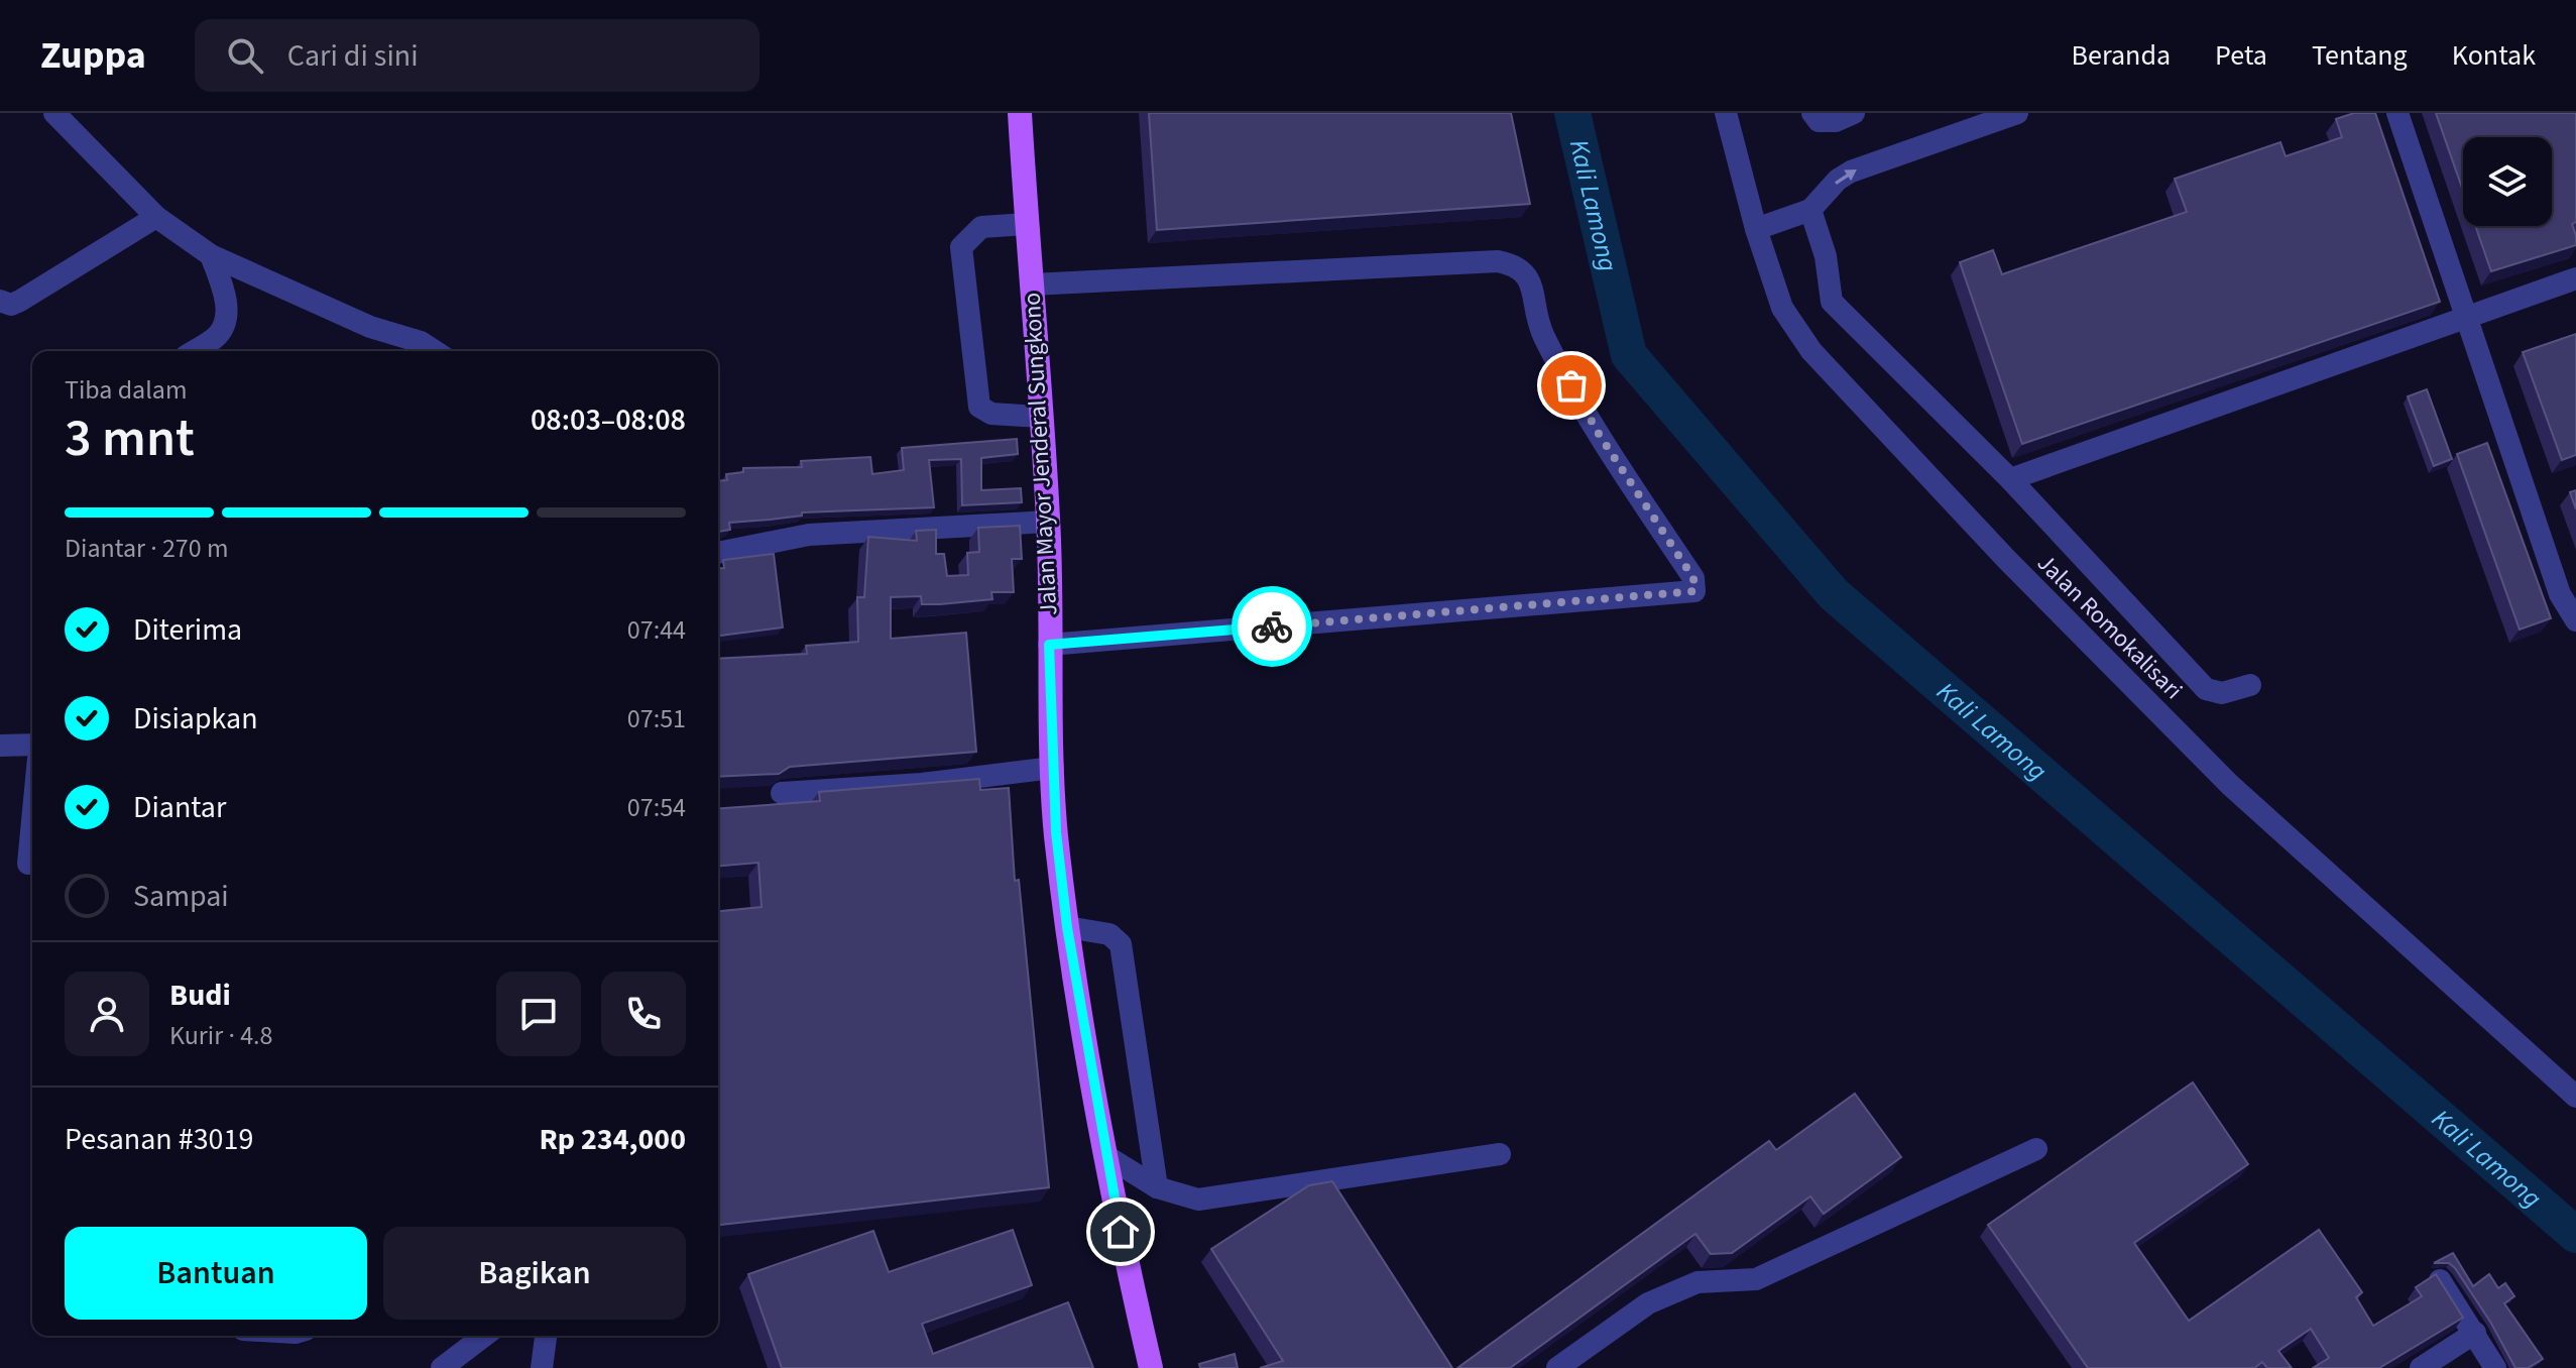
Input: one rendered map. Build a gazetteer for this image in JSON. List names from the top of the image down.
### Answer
{
  "streets": {
    "main road": ["Jalan Mayor Jenderal Sungkono"],
    "street": ["Jalan Romokalisari"]
  },
  "water": ["Kali Lamong"],
  "page": {
    "header": "Zuppa",
    "search": "Cari di sini",
    "nav": [
      "Beranda",
      "Peta",
      "Tentang",
      "Kontak"
    ],
    "heading": ["3 mnt", "Tiba dalam", "08:03–08:08"],
    "panel": [
      "Budi",
      "Kurir · 4.8",
      "Pesanan #3019",
      "Rp 234,000"
    ],
    "bar": "Diantar · 270 m",
    "list": [
      ["Diterima", "07:44"],
      ["Disiapkan", "07:51"],
      ["Diantar", "07:54"],
      "Sampai"
    ],
    "buttons": ["Bantuan", "Bagikan"]
  }
}
